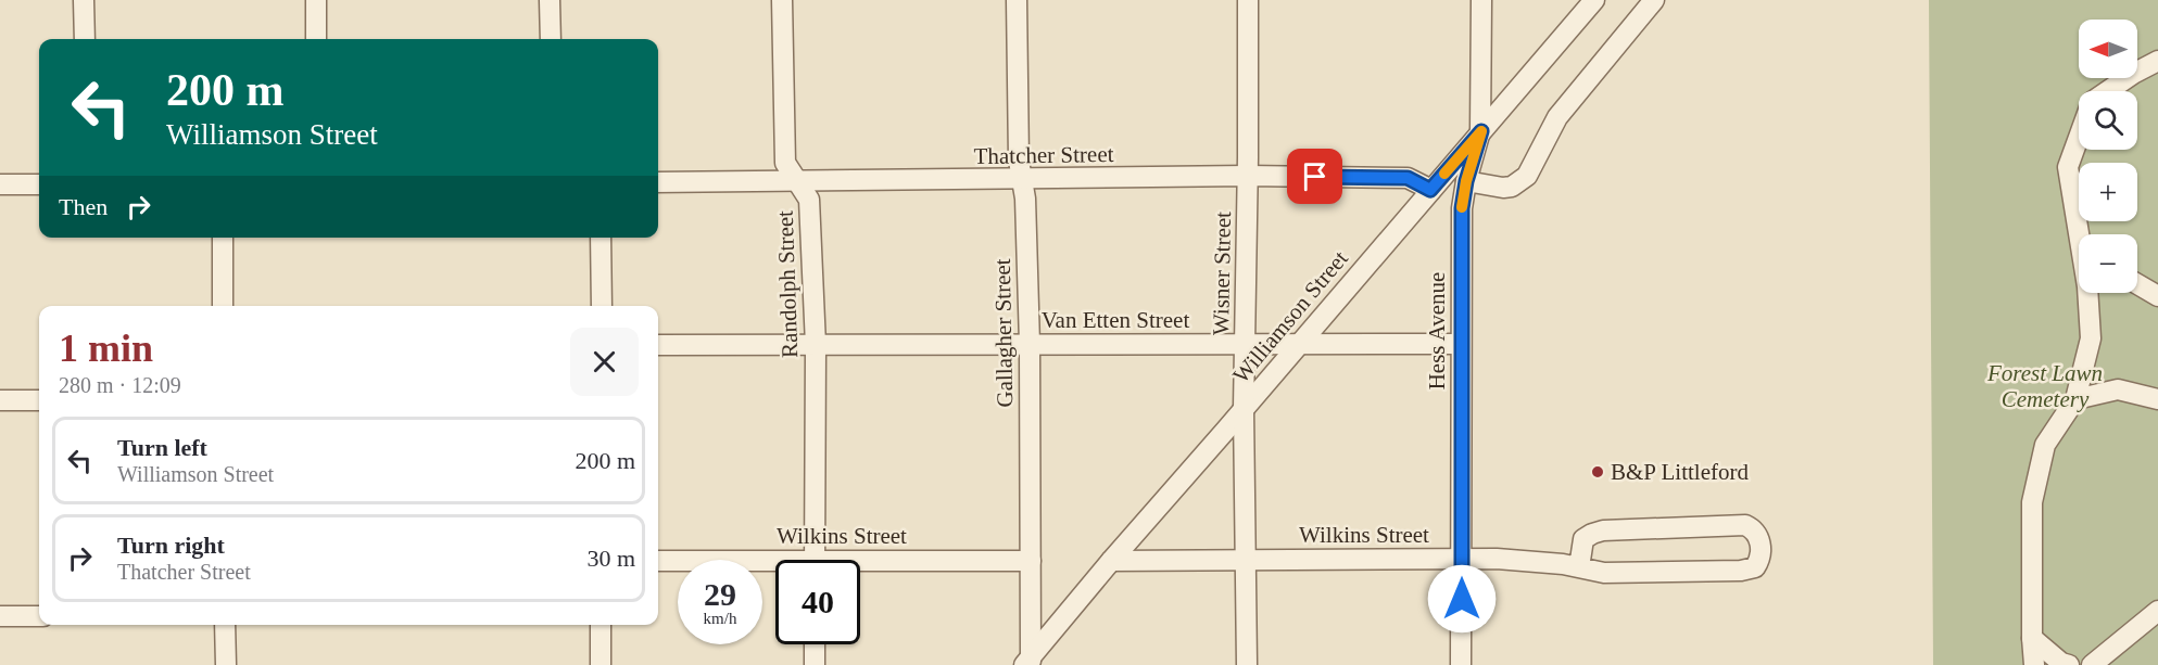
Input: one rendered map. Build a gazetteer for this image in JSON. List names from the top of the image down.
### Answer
{
  "streets": {
    "street": [
      "Thatcher Street",
      "Wisner Street",
      "Randolph Street",
      "Williamson Street",
      "Van Etten Street",
      "Hess Avenue",
      "Gallagher Street",
      "Wilkins Street"
    ]
  },
  "crossings": [
    ["Thatcher Street", "Wisner Street"],
    ["Thatcher Street", "Randolph Street"],
    ["Thatcher Street", "Williamson Street"],
    ["Thatcher Street", "Gallagher Street"],
    ["Wisner Street", "Williamson Street"],
    ["Wisner Street", "Van Etten Street"],
    ["Wisner Street", "Wilkins Street"],
    ["Randolph Street", "Van Etten Street"],
    ["Williamson Street", "Van Etten Street"],
    ["Williamson Street", "Hess Avenue"],
    ["Williamson Street", "Gallagher Street"],
    ["Williamson Street", "Wilkins Street"],
    ["Van Etten Street", "Hess Avenue"],
    ["Van Etten Street", "Gallagher Street"],
    ["Hess Avenue", "Wilkins Street"],
    ["Gallagher Street", "Wilkins Street"]
  ],
  "parks": ["Forest Lawn Cemetery"],
  "places": ["B&P Littleford"],
  "north": "left",
  "page": {
    "map_buttons": ["+", "−"],
    "turn": ["200 m", "Williamson Street"],
    "then": "Then",
    "heading": ["1 min", "280 m · 12:09"],
    "list": [
      {
        "name": "Turn left",
        "note": "Williamson Street",
        "value": "200 m"
      },
      {
        "name": "Turn right",
        "note": "Thatcher Street",
        "value": "30 m"
      }
    ],
    "speed": "29 km/h",
    "limit": "40"
  }
}
